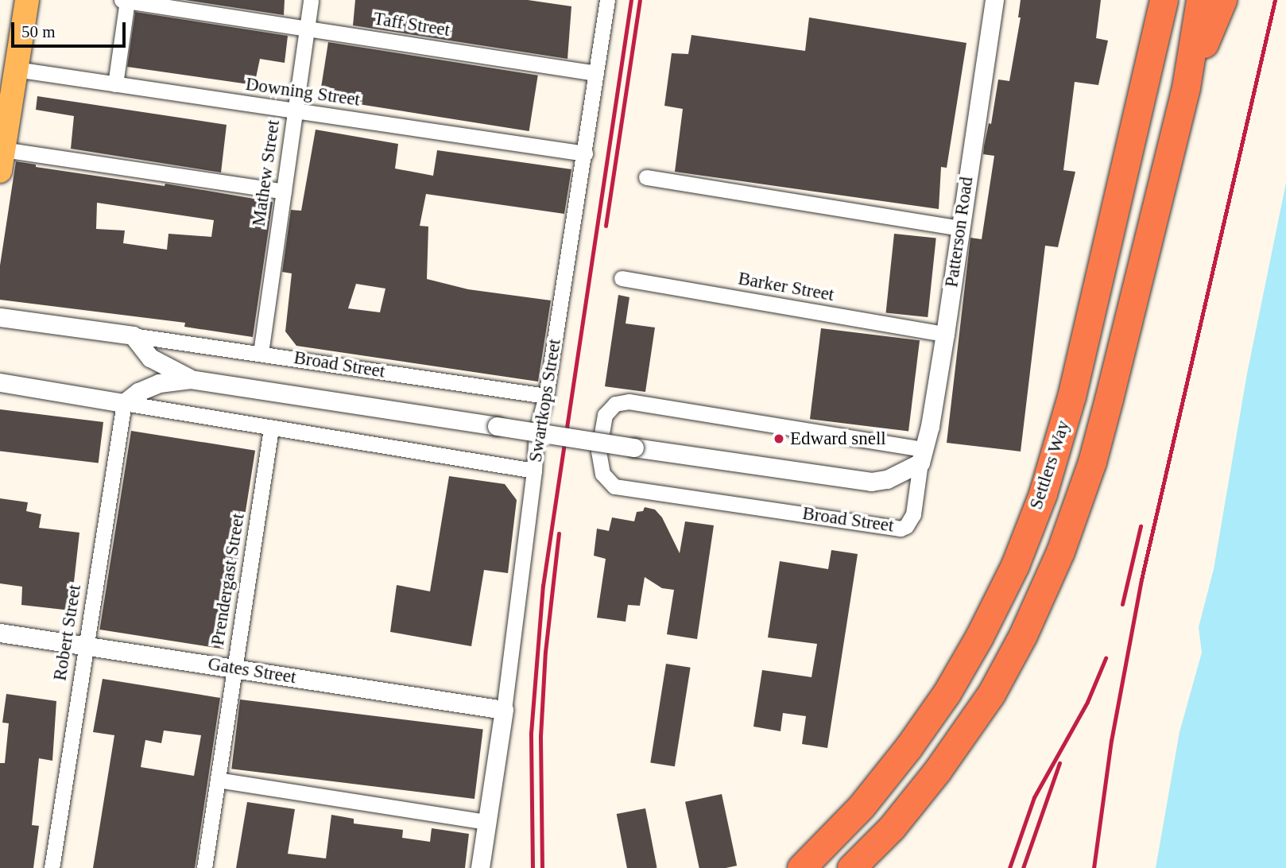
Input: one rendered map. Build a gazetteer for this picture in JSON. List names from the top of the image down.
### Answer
{
  "streets": {
    "highway": ["Settlers Way"],
    "street": [
      "Taff Street",
      "Downing Street",
      "Mathew Street",
      "Patterson Road",
      "Barker Street",
      "Broad Street",
      "Swartkops Street",
      "Prendergast Street",
      "Robert Street",
      "Gates Street"
    ]
  },
  "crossings": [
    ["Taff Street", "Mathew Street"],
    ["Taff Street", "Swartkops Street"],
    ["Downing Street", "Mathew Street"],
    ["Downing Street", "Swartkops Street"],
    ["Mathew Street", "Broad Street"],
    ["Patterson Road", "Barker Street"],
    ["Patterson Road", "Broad Street"],
    ["Broad Street", "Swartkops Street"],
    ["Broad Street", "Robert Street"],
    ["Swartkops Street", "Gates Street"],
    ["Prendergast Street", "Gates Street"],
    ["Robert Street", "Gates Street"]
  ],
  "places": ["Edward snell"],
  "scale_bar": "50 m"
}
